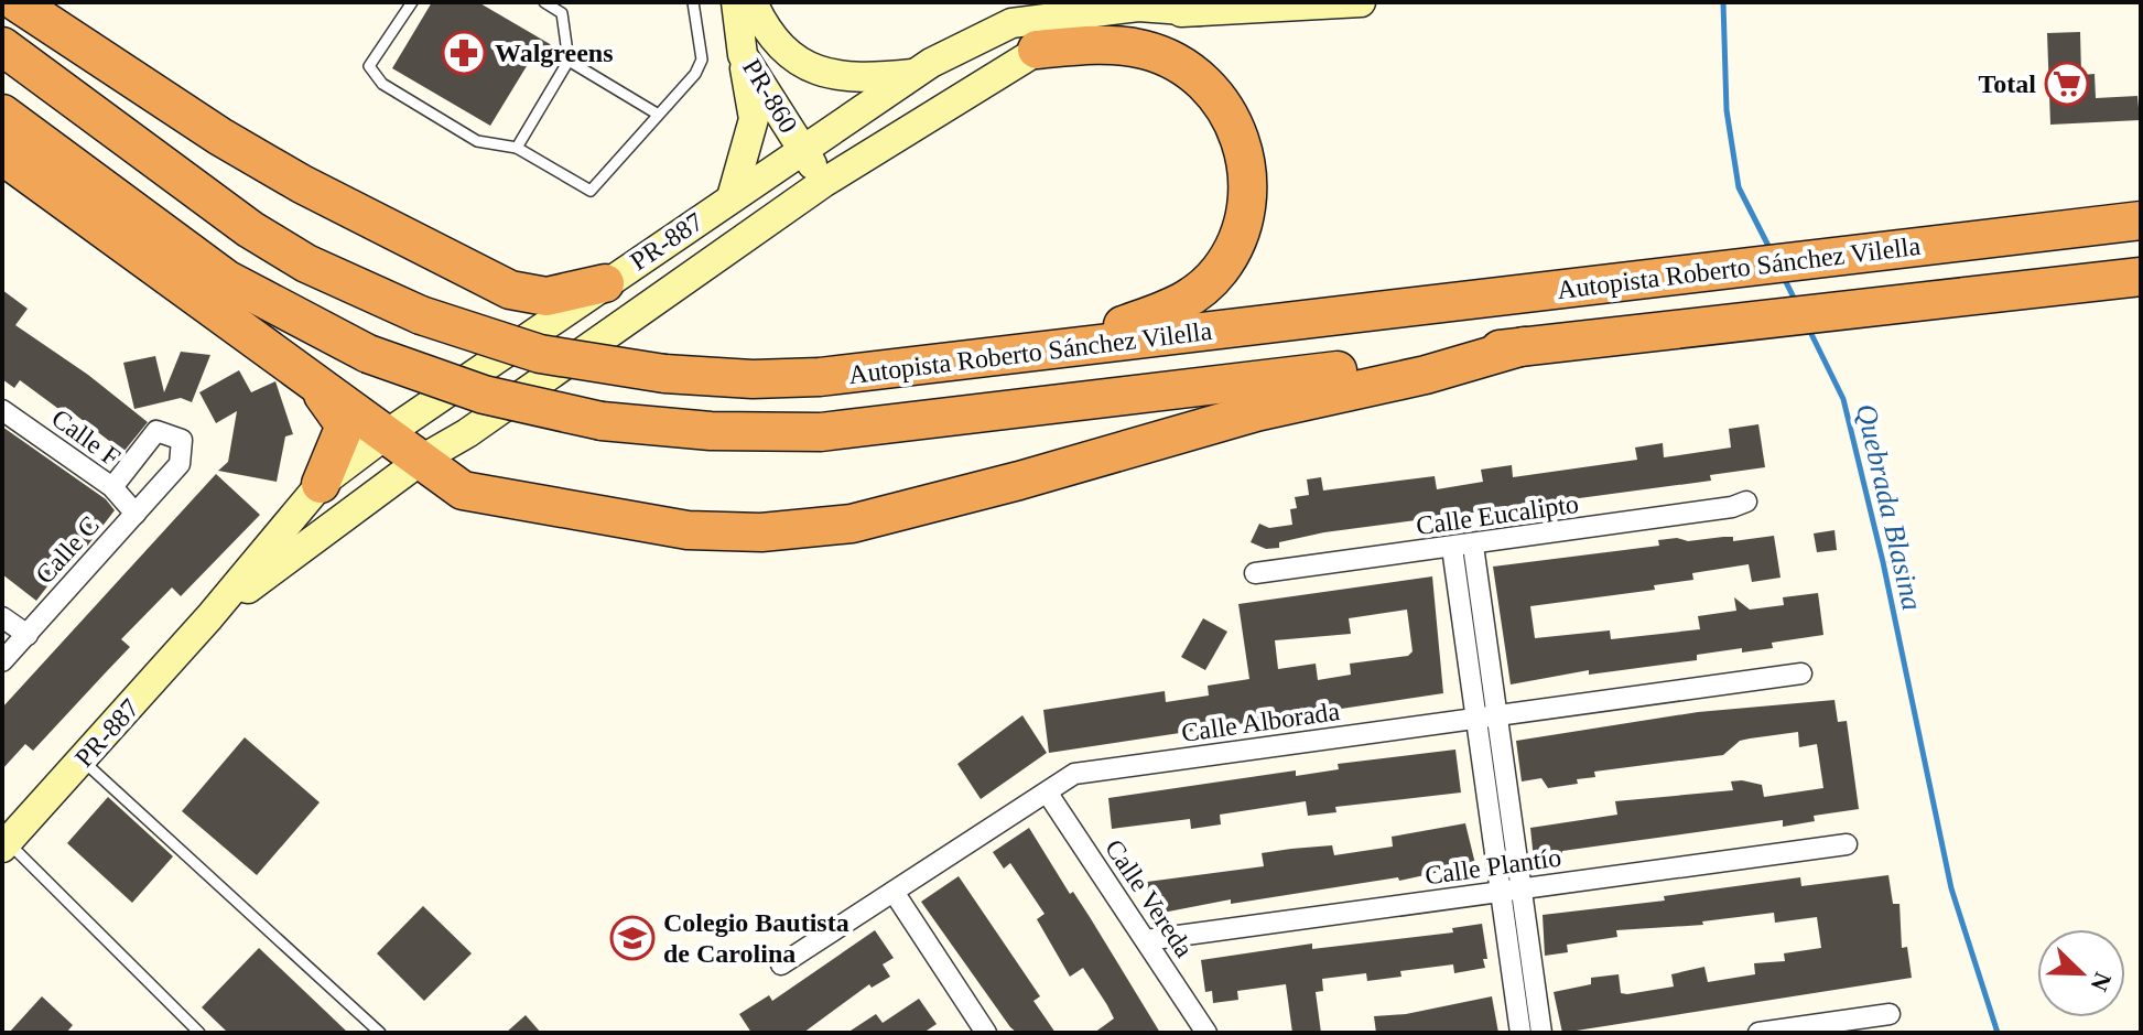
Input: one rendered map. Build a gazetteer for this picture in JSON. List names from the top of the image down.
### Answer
{
  "streets": {
    "highway": ["Autopista Roberto Sánchez Vilella"],
    "street": [
      "PR-860",
      "PR-887",
      "Calle F",
      "Calle Eucalipto",
      "Calle C",
      "Calle Alborada",
      "Calle Plantío",
      "Calle Vereda"
    ]
  },
  "crossings": [
    ["PR-860", "PR-887"],
    ["Calle F", "Calle C"],
    ["Calle Alborada", "Calle Vereda"],
    ["Calle Plantío", "Calle Vereda"]
  ],
  "water": ["Quebrada Blasina"],
  "places": {
    "pharmacy": ["Walgreens"],
    "supermarket": ["Total"],
    "school or university": ["Colegio Bautista de Carolina"]
  },
  "north": "bottom right"
}
